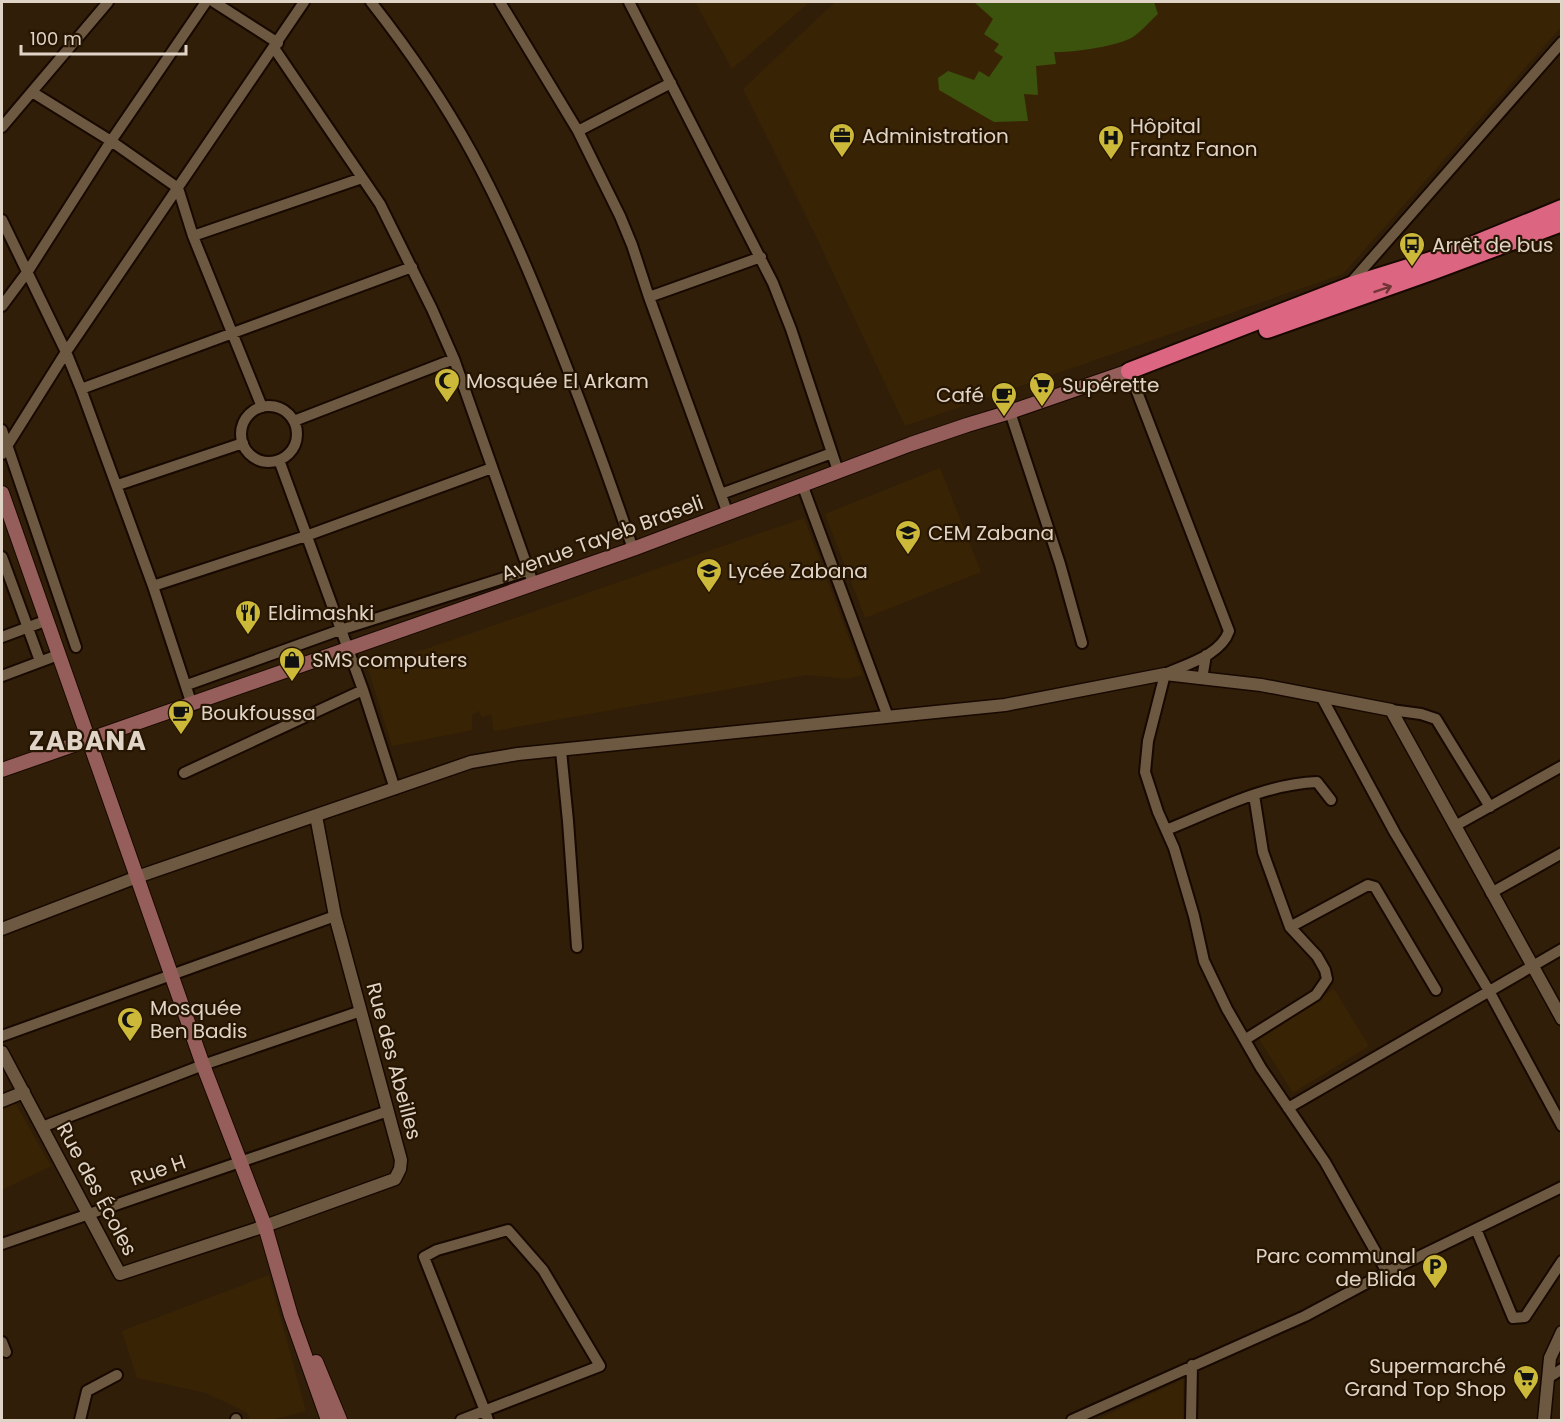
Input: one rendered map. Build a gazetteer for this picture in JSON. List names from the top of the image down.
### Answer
{
  "streets": {
    "main road": ["Avenue Tayeb Braseli"],
    "street": ["Rue des Abeilles", "Rue H", "Rue des Écoles"]
  },
  "crossings": [
    ["Rue des Abeilles", "Rue H"],
    ["Rue des Abeilles", "Rue des Écoles"],
    ["Rue H", "Rue des Écoles"]
  ],
  "districts": ["ZABANA"],
  "places": {
    "office": ["Administration"],
    "hospital": ["Hôpital Frantz Fanon"],
    "bus stop": ["Arrêt de bus"],
    "mosque": ["Mosquée El Arkam", "Mosquée Ben Badis"],
    "supermarket": ["Supérette", "Supermarché Grand Top Shop"],
    "cafe": ["Café", "Boukfoussa"],
    "school or university": ["CEM Zabana", "Lycée Zabana"],
    "restaurant": ["Eldimashki"],
    "shop": ["SMS computers"],
    "parking": ["Parc communal de Blida"]
  },
  "scale_bar": "100 m"
}
